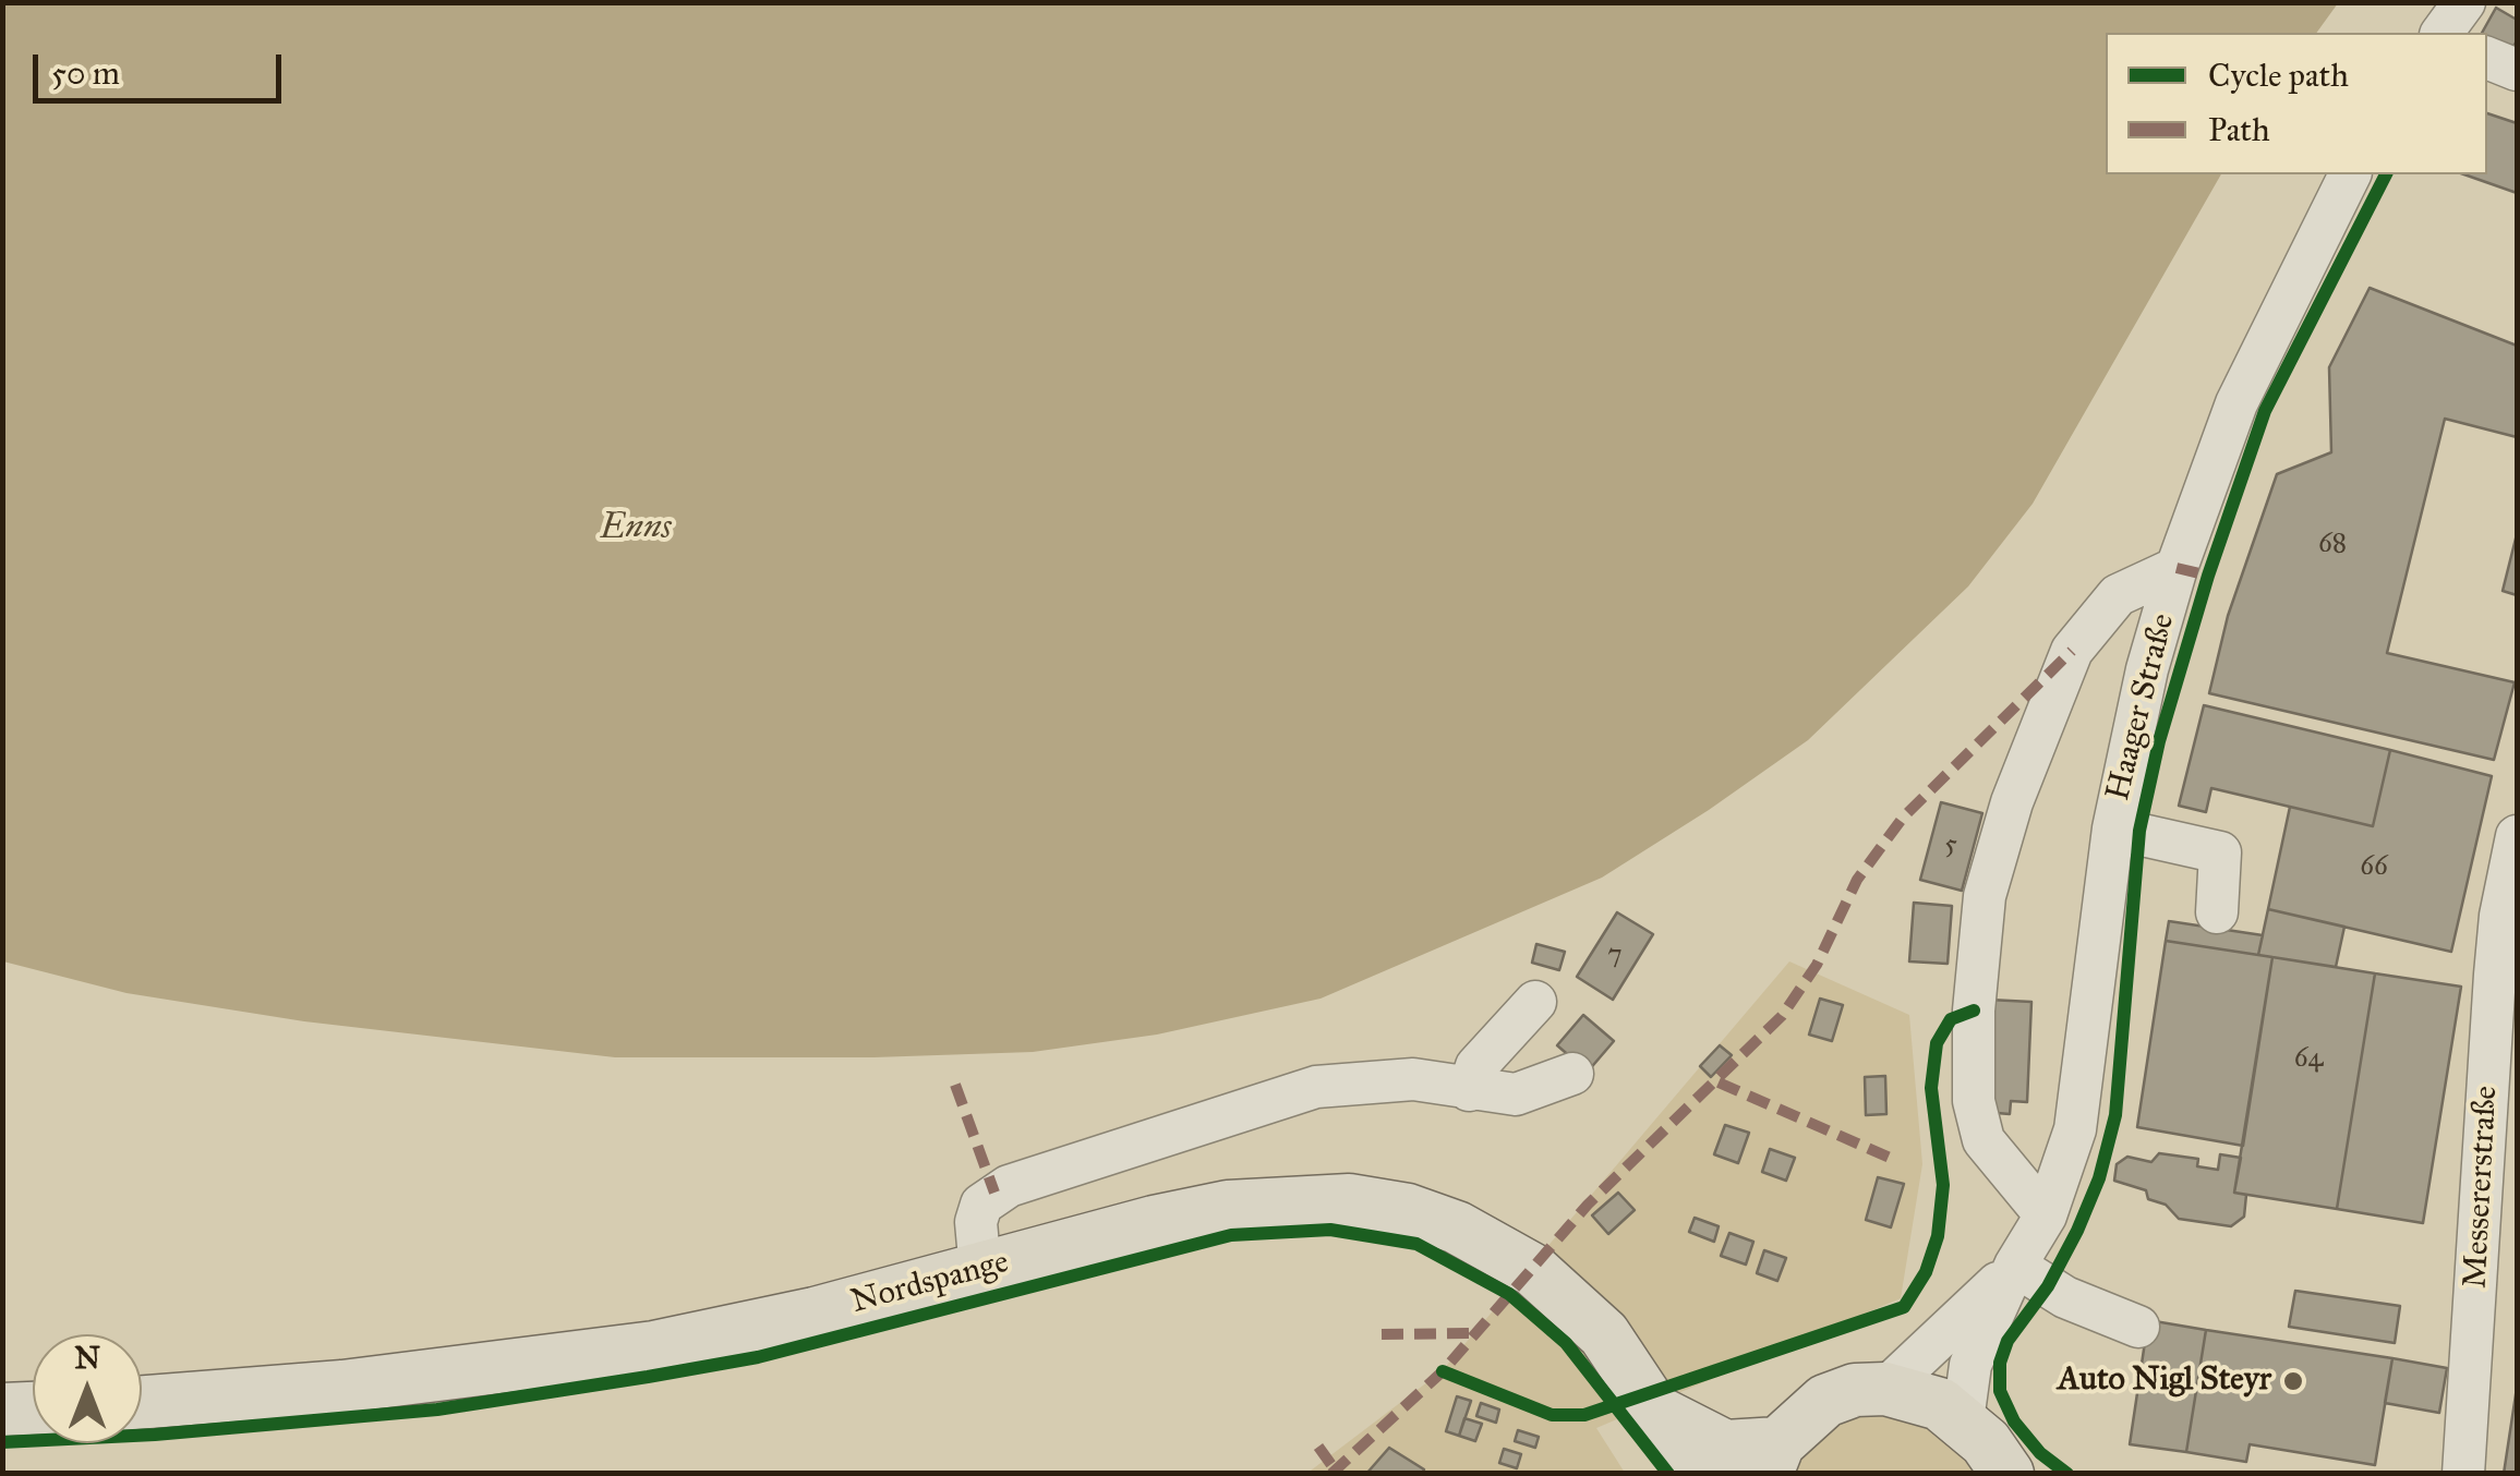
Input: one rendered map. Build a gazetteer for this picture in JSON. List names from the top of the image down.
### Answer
{
  "streets": {
    "main road": ["Nordspange"],
    "street": ["Haager Straße", "Messererstraße"]
  },
  "water": ["Enns"],
  "places": ["Auto Nigl Steyr"],
  "house_numbers": [
    "68",
    "5",
    "66",
    "7",
    "64"
  ],
  "legend": ["Cycle path", "Path"],
  "scale_bar": "50 m",
  "north": "top"
}
